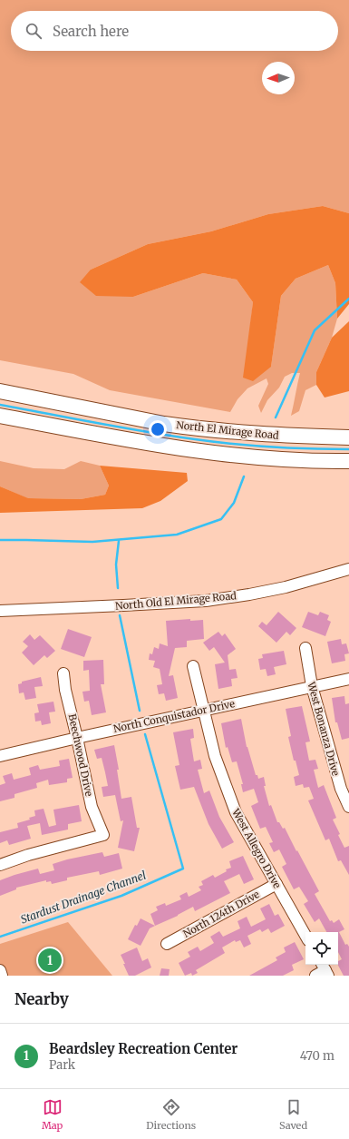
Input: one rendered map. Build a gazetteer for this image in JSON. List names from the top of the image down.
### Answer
{
  "streets": {
    "main road": ["North El Mirage Road"],
    "street": [
      "North Old El Mirage Road",
      "North Conquistador Drive",
      "West Bonanza Drive",
      "Beechwood Drive",
      "West Allegro Drive",
      "North 124th Drive"
    ]
  },
  "crossings": [
    ["North Conquistador Drive", "West Bonanza Drive"],
    ["North Conquistador Drive", "Beechwood Drive"],
    ["North Conquistador Drive", "West Allegro Drive"],
    ["West Allegro Drive", "North 124th Drive"]
  ],
  "water": ["Stardust Drainage Channel"],
  "north": "left",
  "page": {
    "search": "Search here",
    "pins": "1",
    "heading": "Nearby",
    "list": [
      {
        "mark": "1",
        "name": "Beardsley Recreation Center",
        "note": "Park",
        "value": "470 m"
      }
    ],
    "nav": ["Map", "Directions", "Saved"]
  }
}
